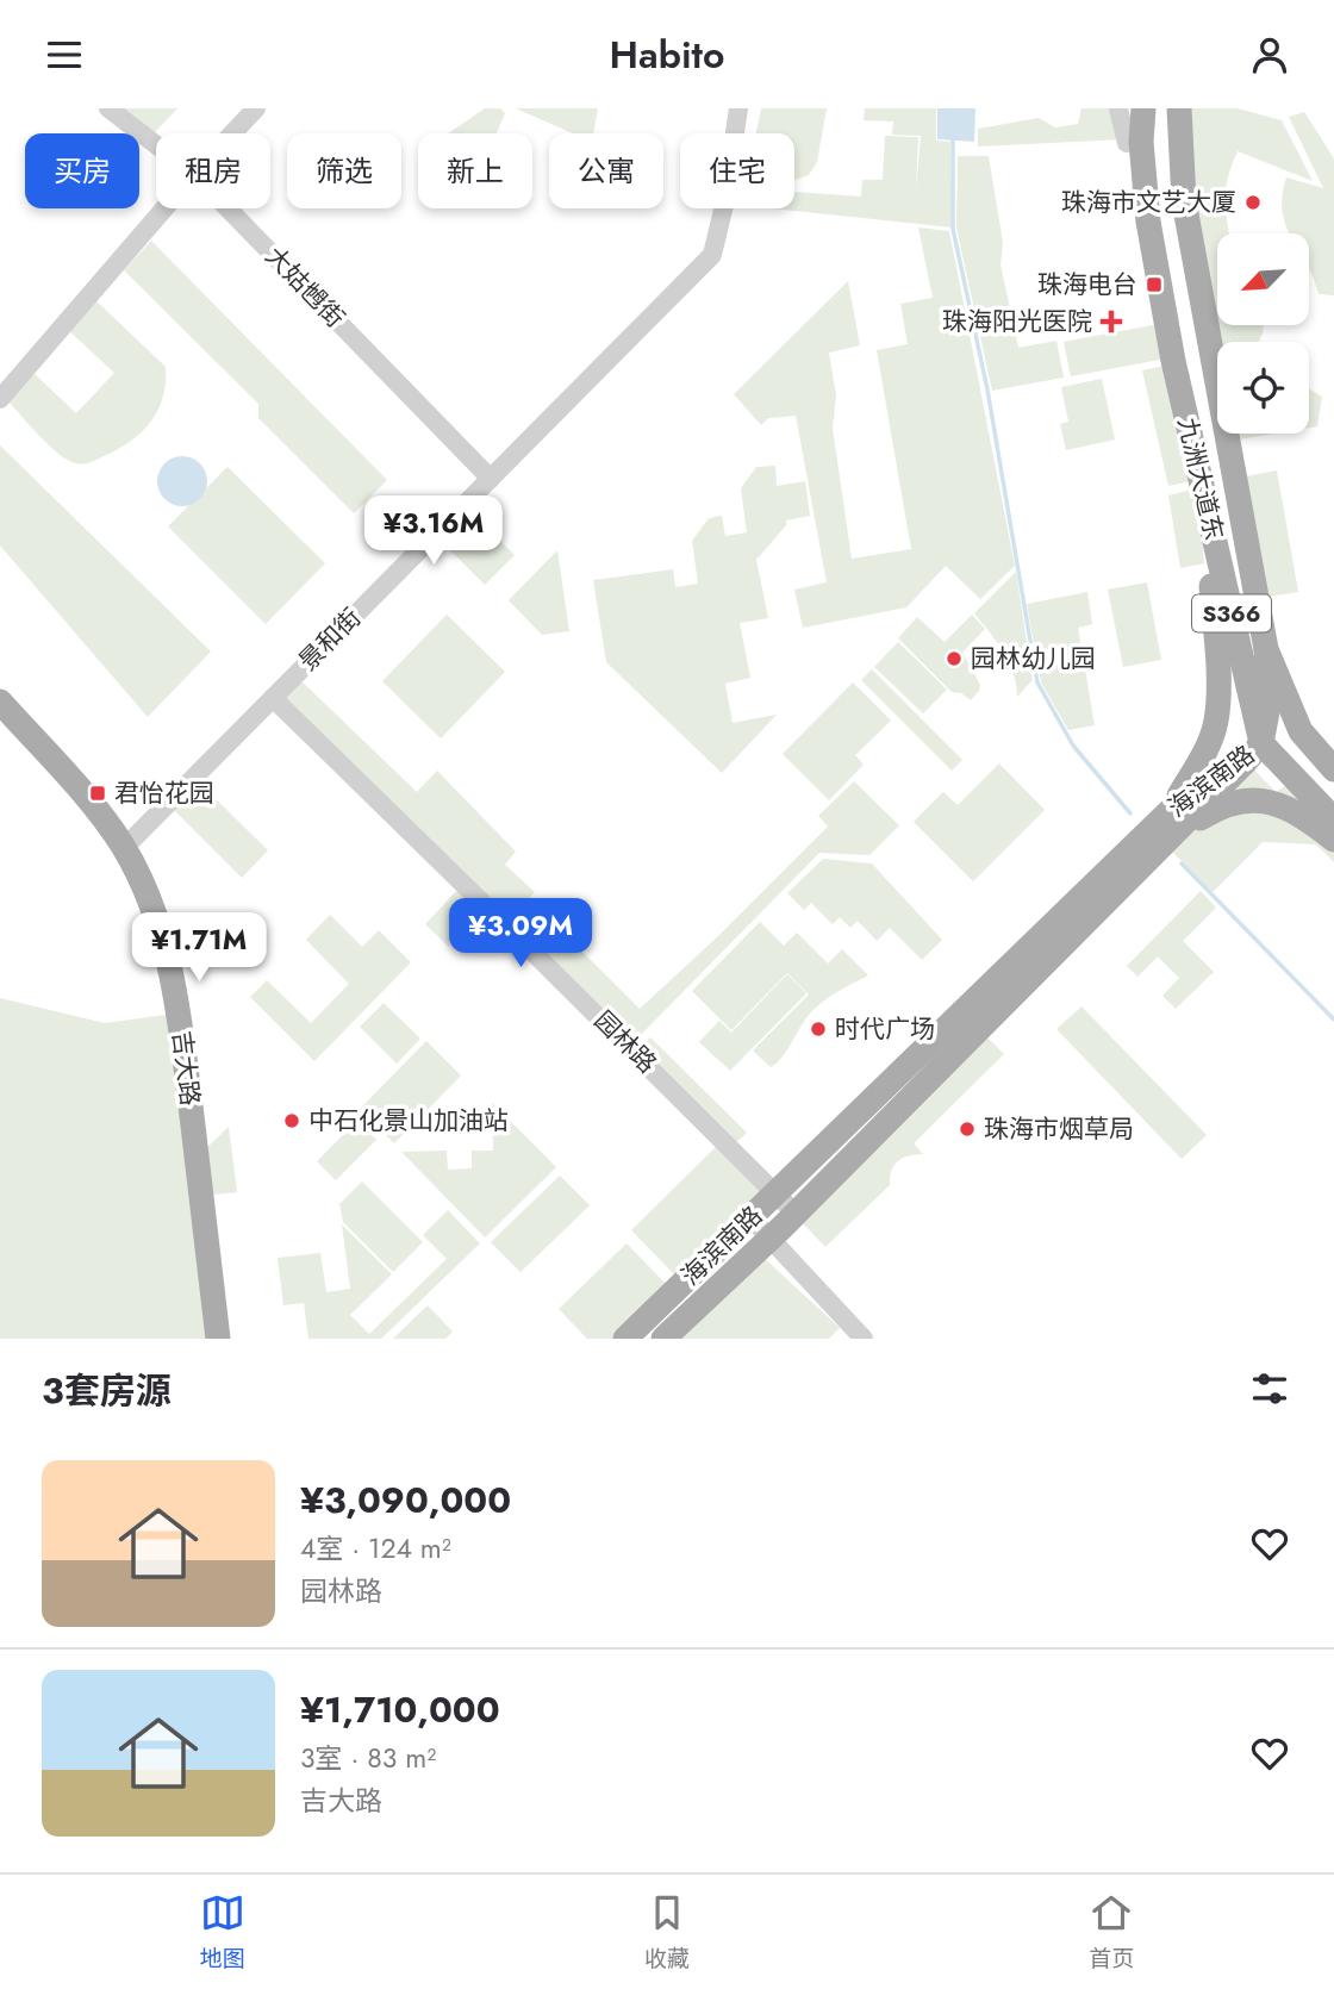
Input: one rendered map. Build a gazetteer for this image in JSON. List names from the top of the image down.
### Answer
{
  "streets": {
    "main road": [
      "九洲大道东",
      "S366",
      "海滨南路",
      "吉大路"
    ],
    "street": ["大姑乸街", "景和街", "园林路"]
  },
  "crossings": [
    ["大姑乸街", "景和街"],
    ["九洲大道东", "海滨南路"],
    ["景和街", "园林路"],
    ["景和街", "吉大路"],
    ["海滨南路", "园林路"]
  ],
  "places": {
    "other": [
      "珠海市文艺大厦",
      "园林幼儿园",
      "时代广场",
      "中石化景山加油站",
      "珠海市烟草局"
    ],
    "transit": ["珠海电台", "君怡花园"],
    "health": ["珠海阳光医院"]
  },
  "north": "bottom left",
  "page": {
    "header": "Habito",
    "chip": [
      "买房",
      "租房",
      "筛选",
      "新上",
      "公寓",
      "住宅"
    ],
    "price": ["¥3.16M", "¥3.09M", "¥1.71M"],
    "heading": "3套房源",
    "list": [
      {
        "name": "¥3,090,000",
        "note": "4室 · 124 m² · 园林路"
      },
      {
        "name": "¥1,710,000",
        "note": "3室 · 83 m² · 吉大路"
      }
    ],
    "tabs": ["地图", "收藏", "首页"]
  }
}
